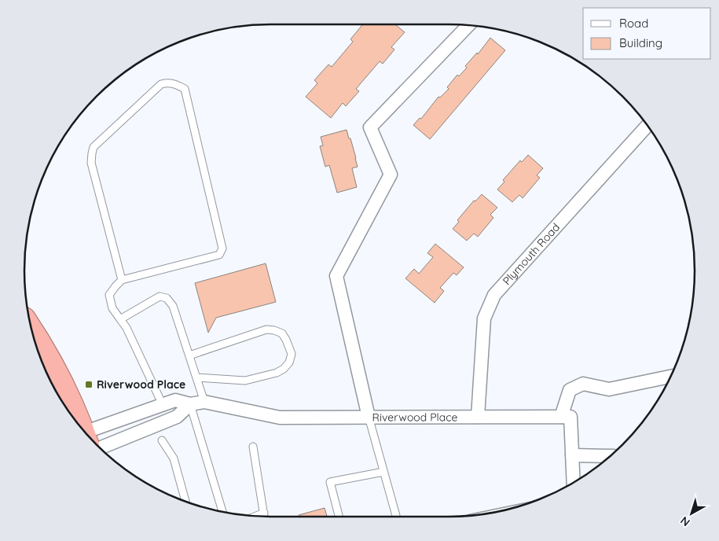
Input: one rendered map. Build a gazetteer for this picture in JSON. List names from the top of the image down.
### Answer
{
  "streets": {
    "street": ["Plymouth Road", "Riverwood Place"]
  },
  "crossings": [
    ["Plymouth Road", "Riverwood Place"]
  ],
  "places": {
    "transit": ["Riverwood Place"]
  },
  "legend": ["Road", "Building"],
  "north": "bottom left"
}
